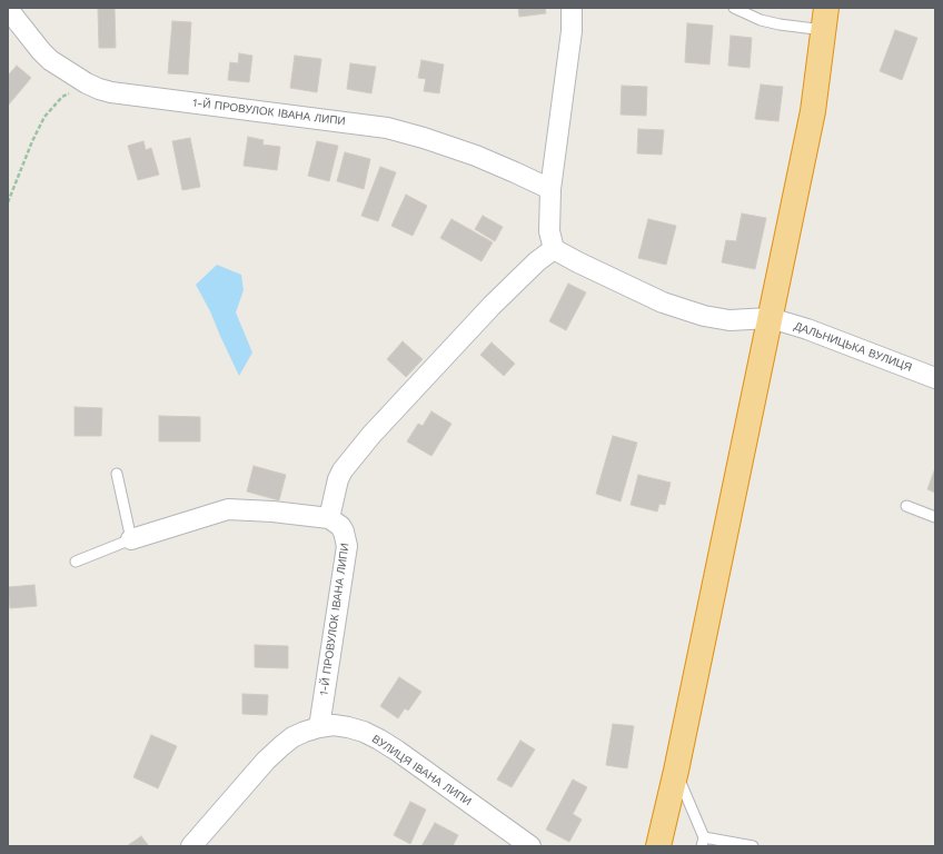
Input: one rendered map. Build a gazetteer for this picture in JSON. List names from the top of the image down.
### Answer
{
  "streets": {
    "street": ["1-Й ПРОВУЛОК ІВАНА ЛИПИ", "ДАЛЬНИЦЬКА ВУЛИЦЯ", "ВУЛИЦЯ ІВАНА ЛИПИ"]
  },
  "crossings": [
    ["1-Й ПРОВУЛОК ІВАНА ЛИПИ", "ВУЛИЦЯ ІВАНА ЛИПИ"]
  ]
}
